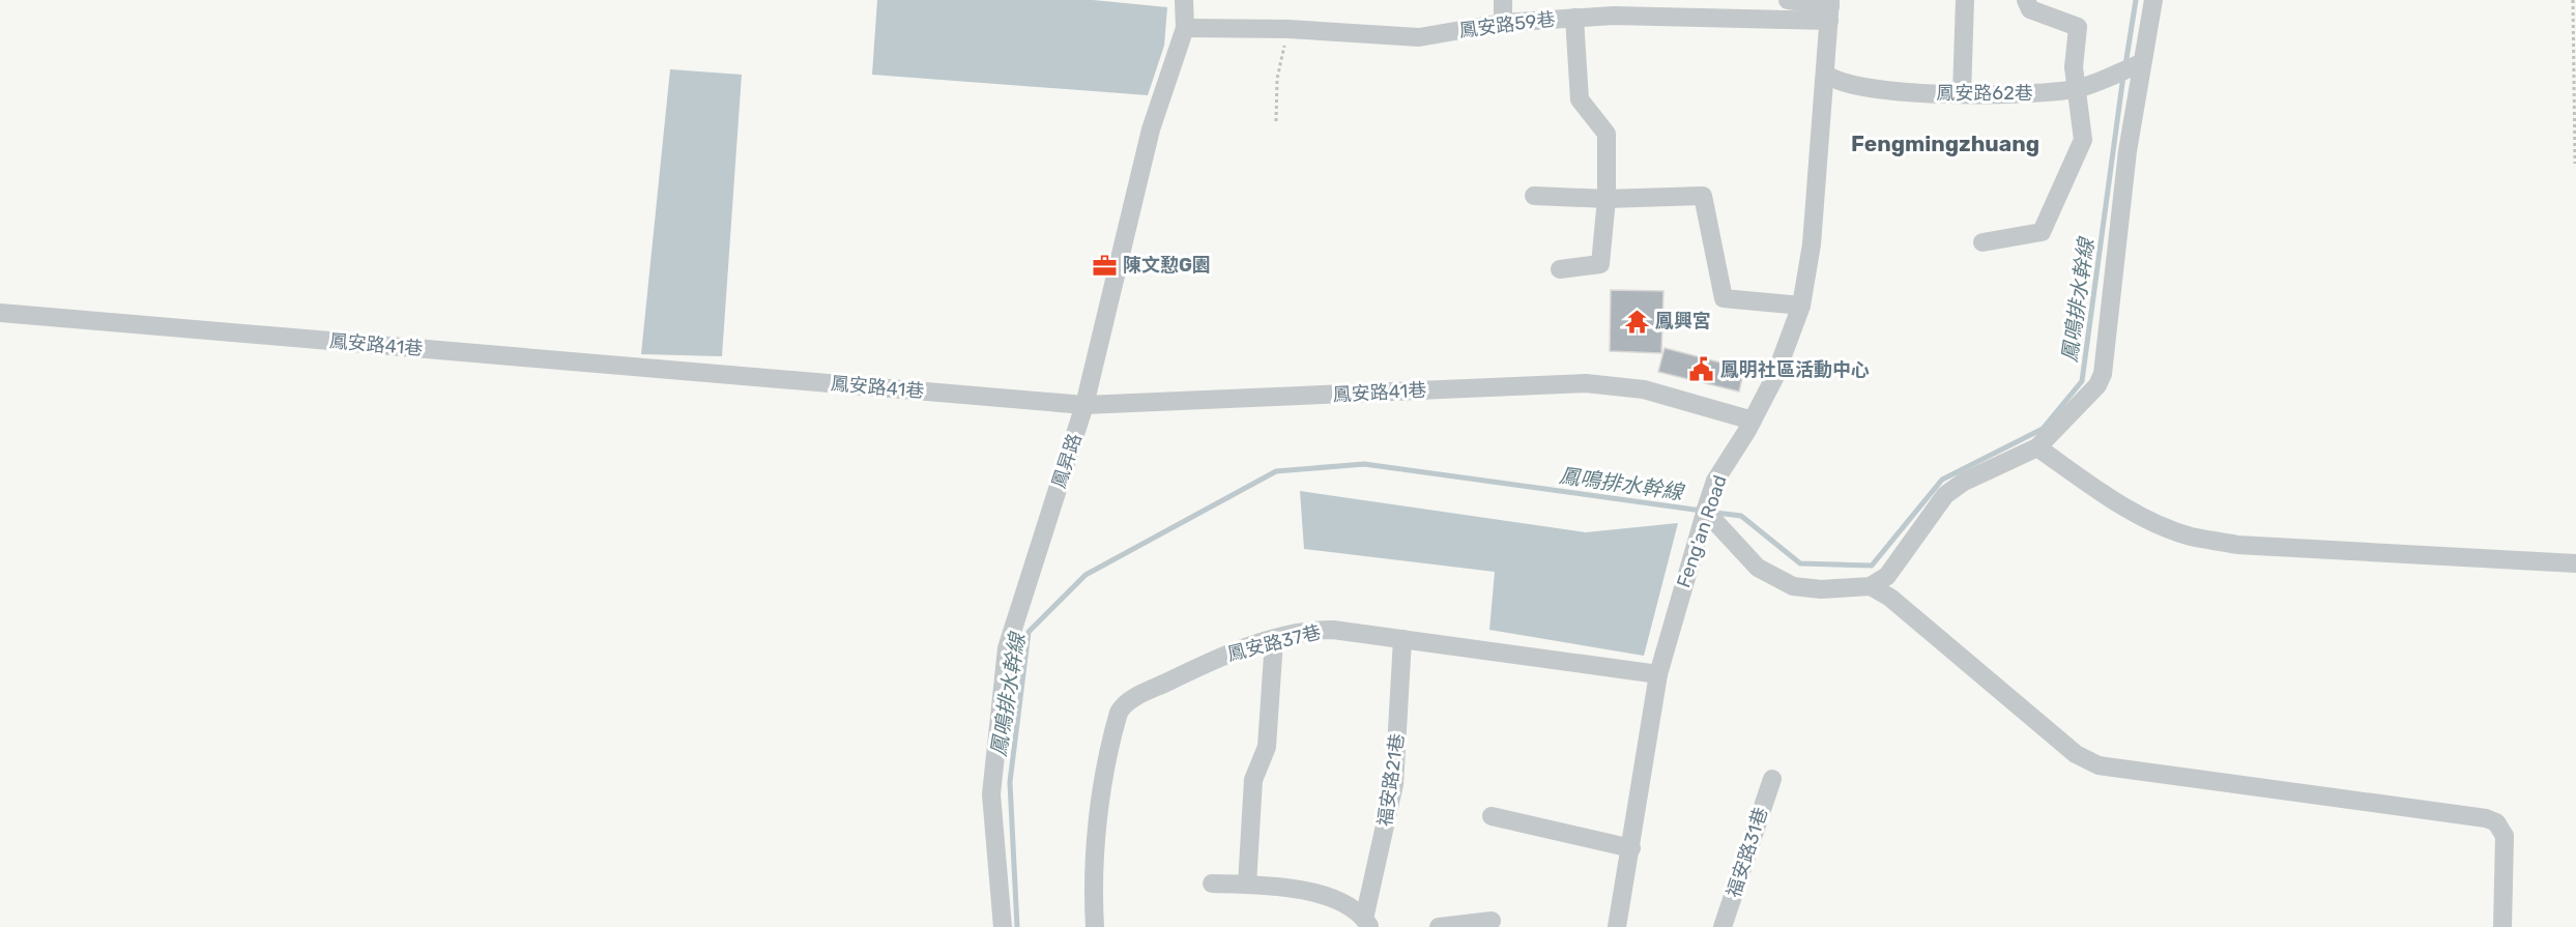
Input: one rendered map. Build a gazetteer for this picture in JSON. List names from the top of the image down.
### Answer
{
  "streets": {
    "street": [
      "鳳安路59巷",
      "鳳安路62巷",
      "鳳安路41巷",
      "鳳昇路",
      "Feng'an Road",
      "鳳安路37巷",
      "福安路21巷",
      "福安路31巷"
    ]
  },
  "crossings": [
    ["鳳安路59巷", "鳳昇路"],
    ["鳳安路59巷", "Feng'an Road"],
    ["鳳安路62巷", "Feng'an Road"],
    ["鳳安路41巷", "鳳昇路"],
    ["鳳安路41巷", "Feng'an Road"],
    ["Feng'an Road", "鳳安路37巷"],
    ["鳳安路37巷", "福安路21巷"]
  ],
  "districts": ["Fengmingzhuang"],
  "water": ["鳳鳴排水幹線"],
  "places": {
    "office": ["陳文懃G園"],
    "temple": ["鳳興宮"],
    "public building": ["鳳明社區活動中心"]
  }
}
